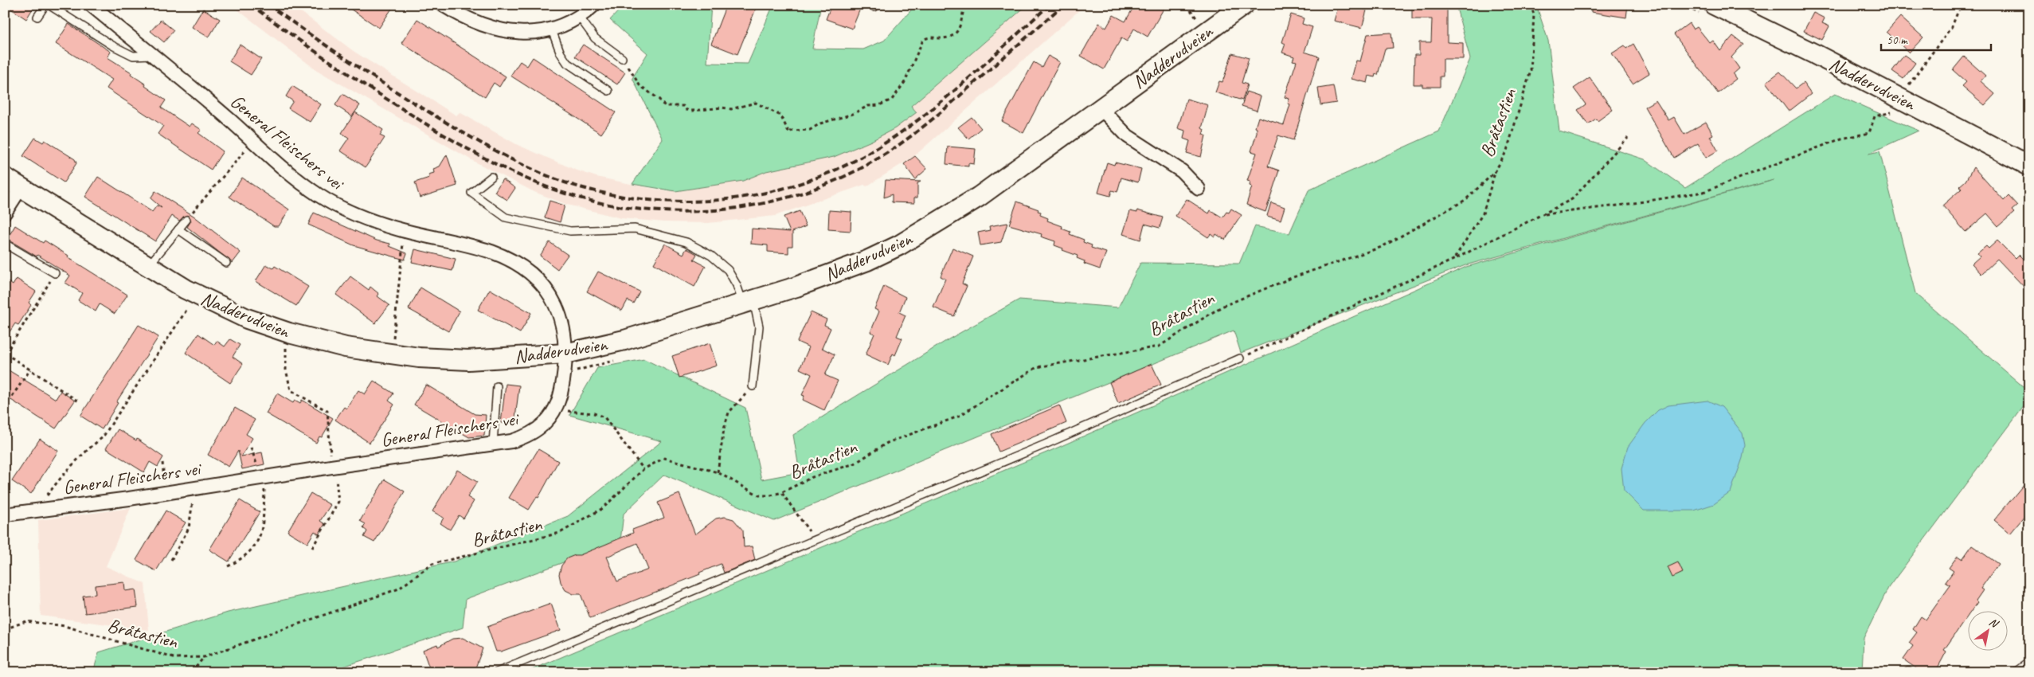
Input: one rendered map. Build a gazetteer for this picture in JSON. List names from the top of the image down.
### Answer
{
  "streets": {
    "main road": ["Nadderudveien"],
    "street": ["General Fleischers vei"],
    "path": ["Bråtastien"]
  },
  "crossings": [
    ["Nadderudveien", "General Fleischers vei"]
  ],
  "scale_bar": "50 m",
  "north": "top right"
}
